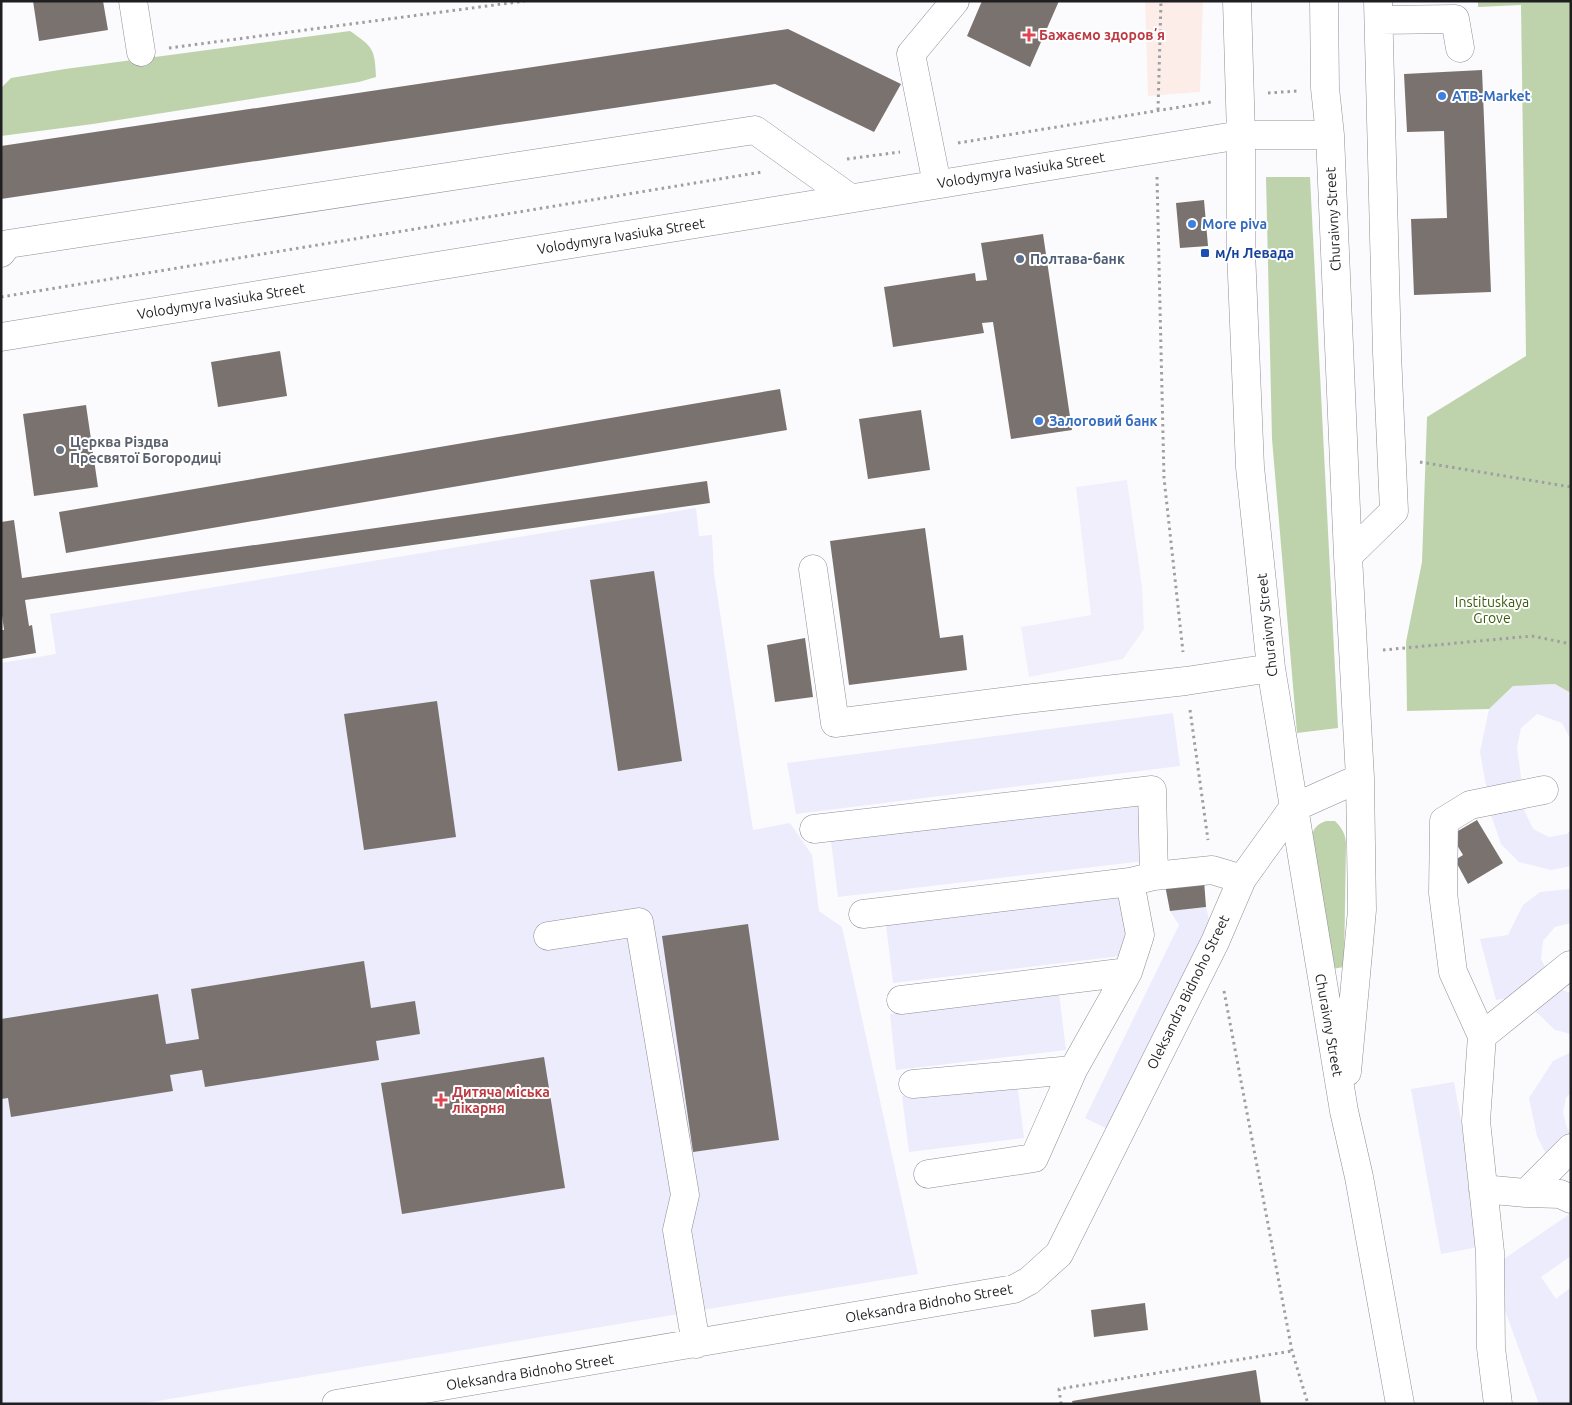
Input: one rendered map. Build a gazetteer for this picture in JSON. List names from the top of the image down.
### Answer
{
  "streets": {
    "street": ["Volodymyra Ivasiuka Street", "Churaivny Street", "Oleksandra Bidnoho Street"]
  },
  "crossings": [
    ["Volodymyra Ivasiuka Street", "Churaivny Street"],
    ["Churaivny Street", "Oleksandra Bidnoho Street"]
  ],
  "parks": ["Іnstituskaya Grove"],
  "places": {
    "health": ["Бажаємо здоровʼя", "Дитяча міська лікарня"],
    "other": [
      "ATB-Market",
      "More piva",
      "Полтава-банк",
      "Залоговий банк",
      "Церква Різдва Пресвятої Богородиці"
    ],
    "transit": ["м/н Левада"]
  }
}
